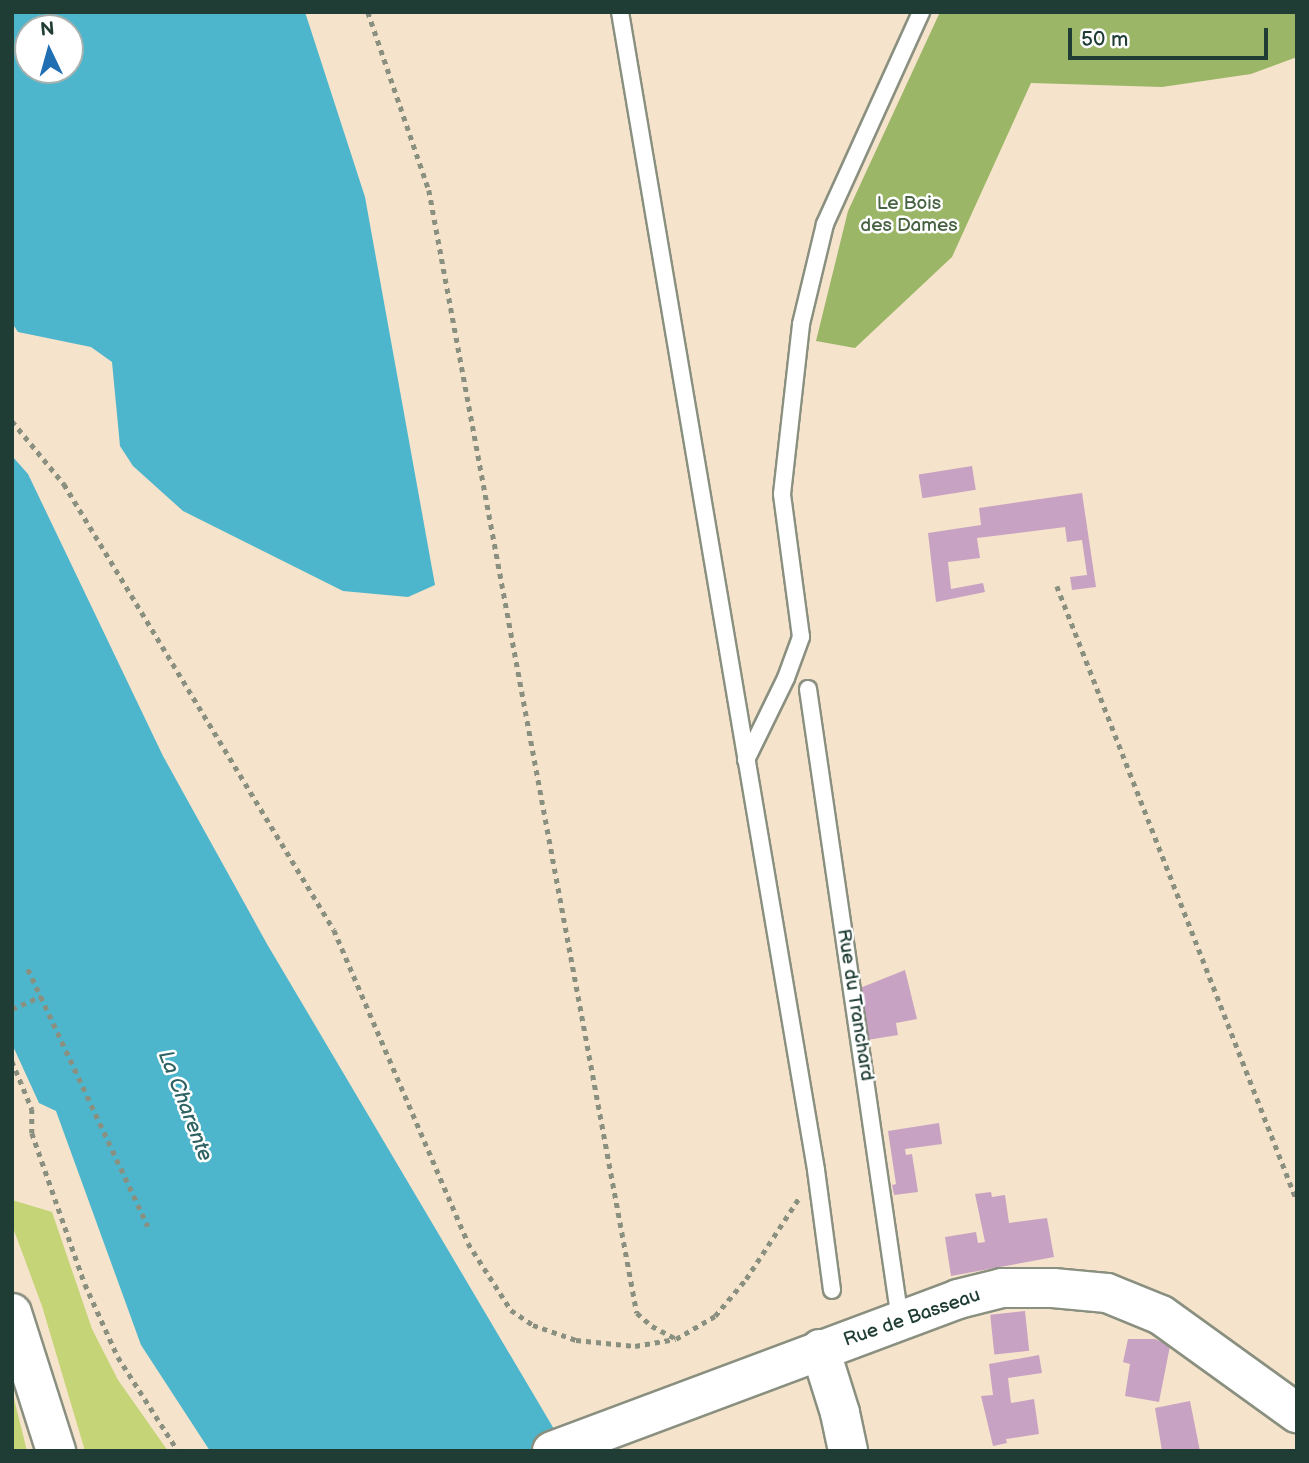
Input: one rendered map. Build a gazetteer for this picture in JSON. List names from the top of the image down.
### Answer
{
  "streets": {
    "street": ["Rue de Basseau"],
    "lane": ["Rue du Tranchard"]
  },
  "crossings": [
    ["Rue du Tranchard", "Rue de Basseau"]
  ],
  "water": ["La Charente"],
  "parks": ["Le Bois des Dames"],
  "scale_bar": "50 m",
  "north": "top"
}
